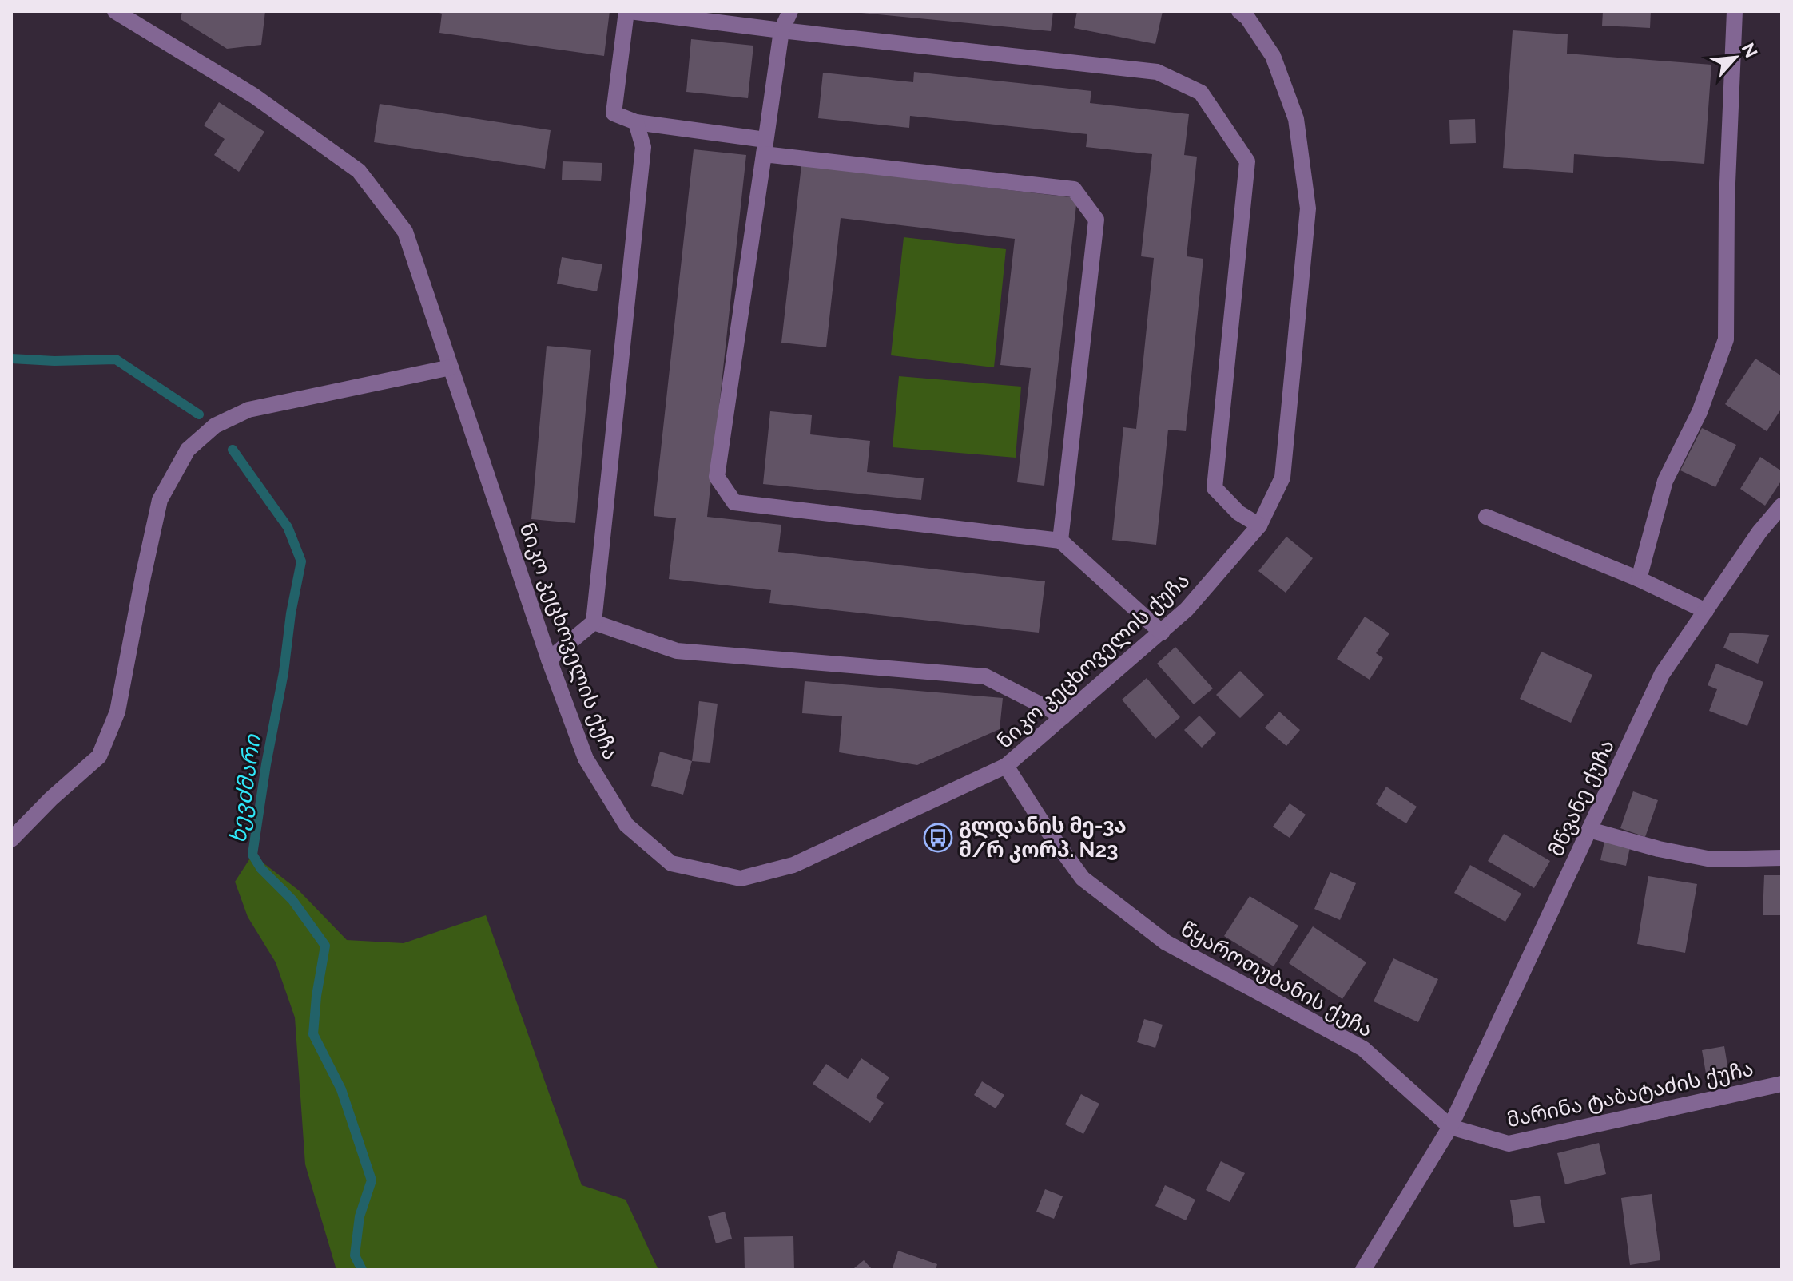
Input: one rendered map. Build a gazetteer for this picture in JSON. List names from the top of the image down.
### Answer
{
  "streets": {
    "street": [
      "ნიკო კეცხოველის ქუჩა",
      "მწვანე ქუჩა",
      "წყაროთუბანის ქუჩა",
      "მარინა ტაბატაძის ქუჩა"
    ]
  },
  "crossings": [
    ["ნიკო კეცხოველის ქუჩა", "წყაროთუბანის ქუჩა"],
    ["მწვანე ქუჩა", "წყაროთუბანის ქუჩა"],
    ["მწვანე ქუჩა", "მარინა ტაბატაძის ქუჩა"],
    ["წყაროთუბანის ქუჩა", "მარინა ტაბატაძის ქუჩა"]
  ],
  "water": ["ხევძმარი"],
  "places": {
    "bus stop": ["გლდანის მე-3ა მ/რ კორპ. N23"]
  },
  "north": "top right"
}
